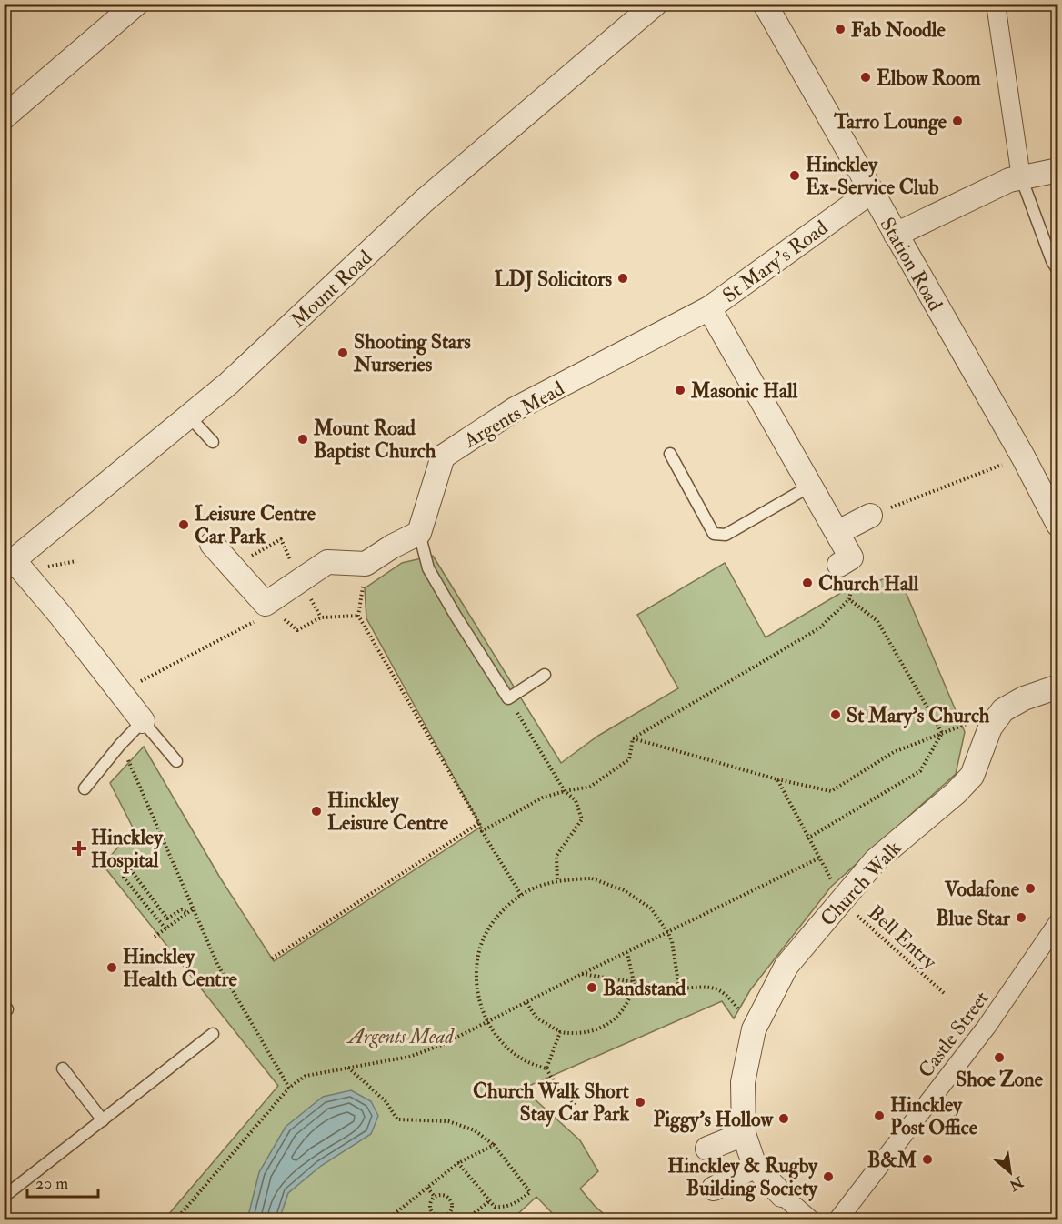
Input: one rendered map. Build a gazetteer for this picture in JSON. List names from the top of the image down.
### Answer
{
  "streets": {
    "street": [
      "St Mary's Road",
      "Station Road",
      "Mount Road",
      "Argents Mead",
      "Church Walk",
      "Castle Street"
    ],
    "path": ["Bell Entry"]
  },
  "crossings": [
    ["St Mary's Road", "Station Road"],
    ["St Mary's Road", "Argents Mead"],
    ["Church Walk", "Bell Entry"]
  ],
  "parks": ["Argents Mead"],
  "places": {
    "other": [
      "Fab Noodle",
      "Elbow Room",
      "Tarro Lounge",
      "Hinckley Ex-Service Club",
      "LDJ Solicitors",
      "Shooting Stars Nurseries",
      "Masonic Hall",
      "Mount Road Baptist Church",
      "Leisure Centre Car Park",
      "Church Hall",
      "St Mary's Church",
      "Hinckley Leisure Centre",
      "Vodafone",
      "Blue Star",
      "Hinckley Health Centre",
      "Bandstand",
      "Shoe Zone",
      "Church Walk Short Stay Car Park",
      "Hinckley Post Office",
      "Piggy's Hollow",
      "B&M",
      "Hinckley & Rugby Building Society"
    ],
    "health": ["Hinckley Hospital"]
  },
  "scale_bar": "20 m",
  "north": "bottom right"
}
